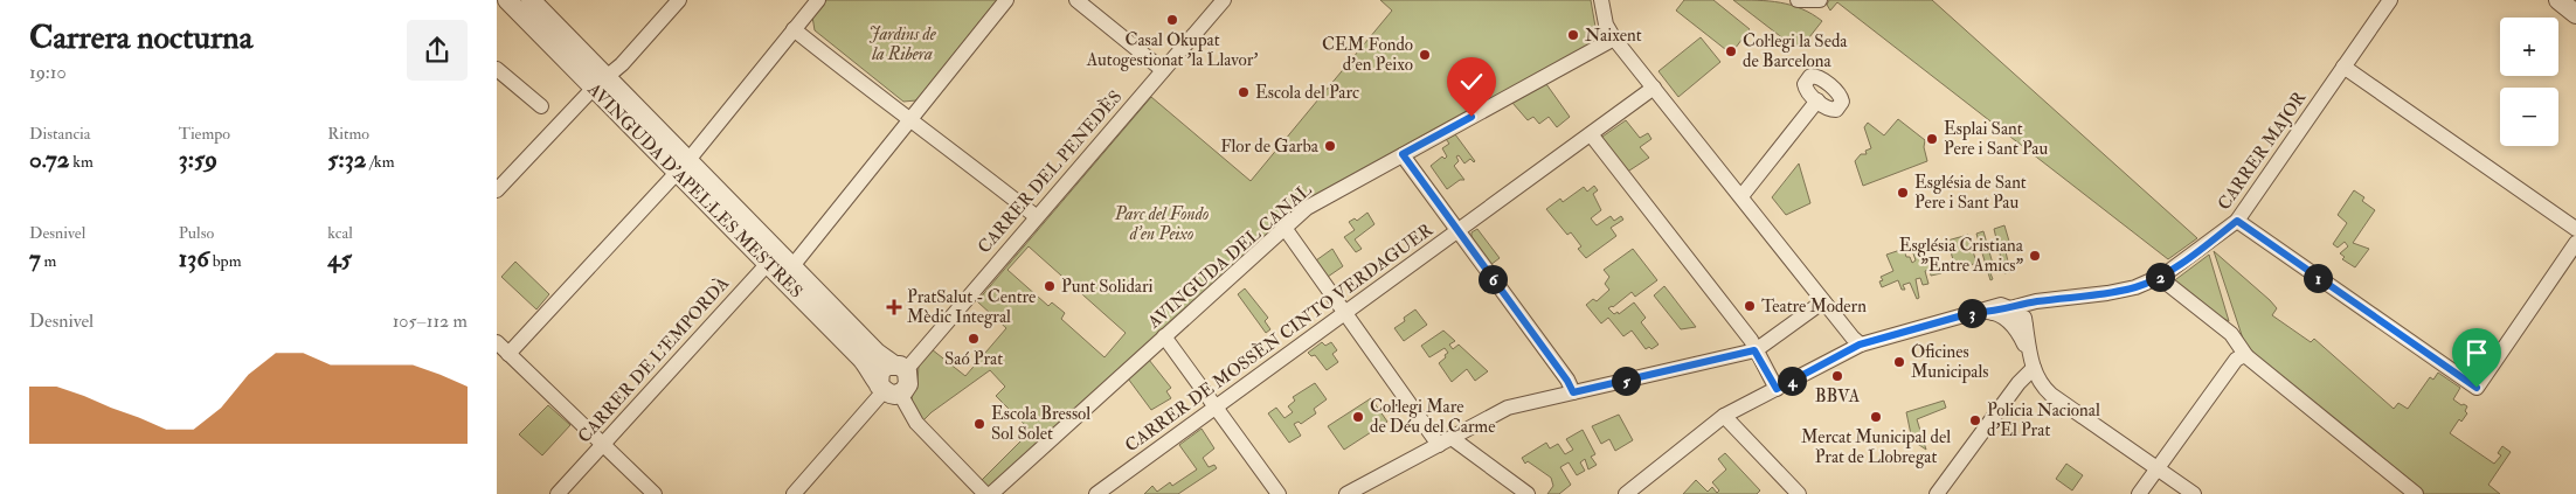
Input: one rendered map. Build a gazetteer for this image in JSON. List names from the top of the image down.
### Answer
{
  "streets": {
    "street": [
      "CARRER MAJOR",
      "CARRER DEL PENEDÈS",
      "AVINGUDA D'APEL·LES MESTRES",
      "AVINGUDA DEL CANAL",
      "CARRER DE MOSSÈN CINTO VERDAGUER",
      "CARRER DE L'EMPORDÀ"
    ]
  },
  "crossings": [
    ["CARRER DEL PENEDÈS", "AVINGUDA D'APEL·LES MESTRES"],
    ["AVINGUDA D'APEL·LES MESTRES", "AVINGUDA DEL CANAL"],
    ["AVINGUDA D'APEL·LES MESTRES", "CARRER DE L'EMPORDÀ"]
  ],
  "parks": ["Jardins de la Ribera", "Parc del Fondo d'en Peixo"],
  "places": {
    "other": [
      "Casal Okupat Autogestionat 'la Llavor'",
      "Naixent",
      "Col·legi la Seda de Barcelona",
      "CEM Fondo d'en Peixo",
      "Escola del Parc",
      "Esplai Sant Pere i Sant Pau",
      "Flor de Garba",
      "Església de Sant Pere i Sant Pau",
      "Església Cristiana \"Entre Amics\"",
      "Punt Solidari",
      "Teatre Modern",
      "Saó Prat",
      "Oficines Municipals",
      "BBVA",
      "Col·legi Mare de Déu del Carme",
      "Mercat Municipal del Prat de Llobregat",
      "Policia Nacional d'El Prat",
      "Escola Bressol Sol Solet"
    ],
    "health": ["PratSalut - Centre Mèdic Integral"]
  },
  "page": {
    "heading": ["Carrera nocturna", "19:10"],
    "map_buttons": ["+", "−"],
    "stats": [
      ["Distancia", "0.72 km"],
      ["Tiempo", "3:59"],
      ["Ritmo", "5:32 /km"],
      ["Desnivel", "7 m"],
      ["Pulso", "136 bpm"],
      ["kcal", "45"]
    ],
    "pins": [
      "2",
      "1",
      "6",
      "3",
      "4",
      "5"
    ],
    "chart": ["Desnivel", "105–112 m"]
  }
}
